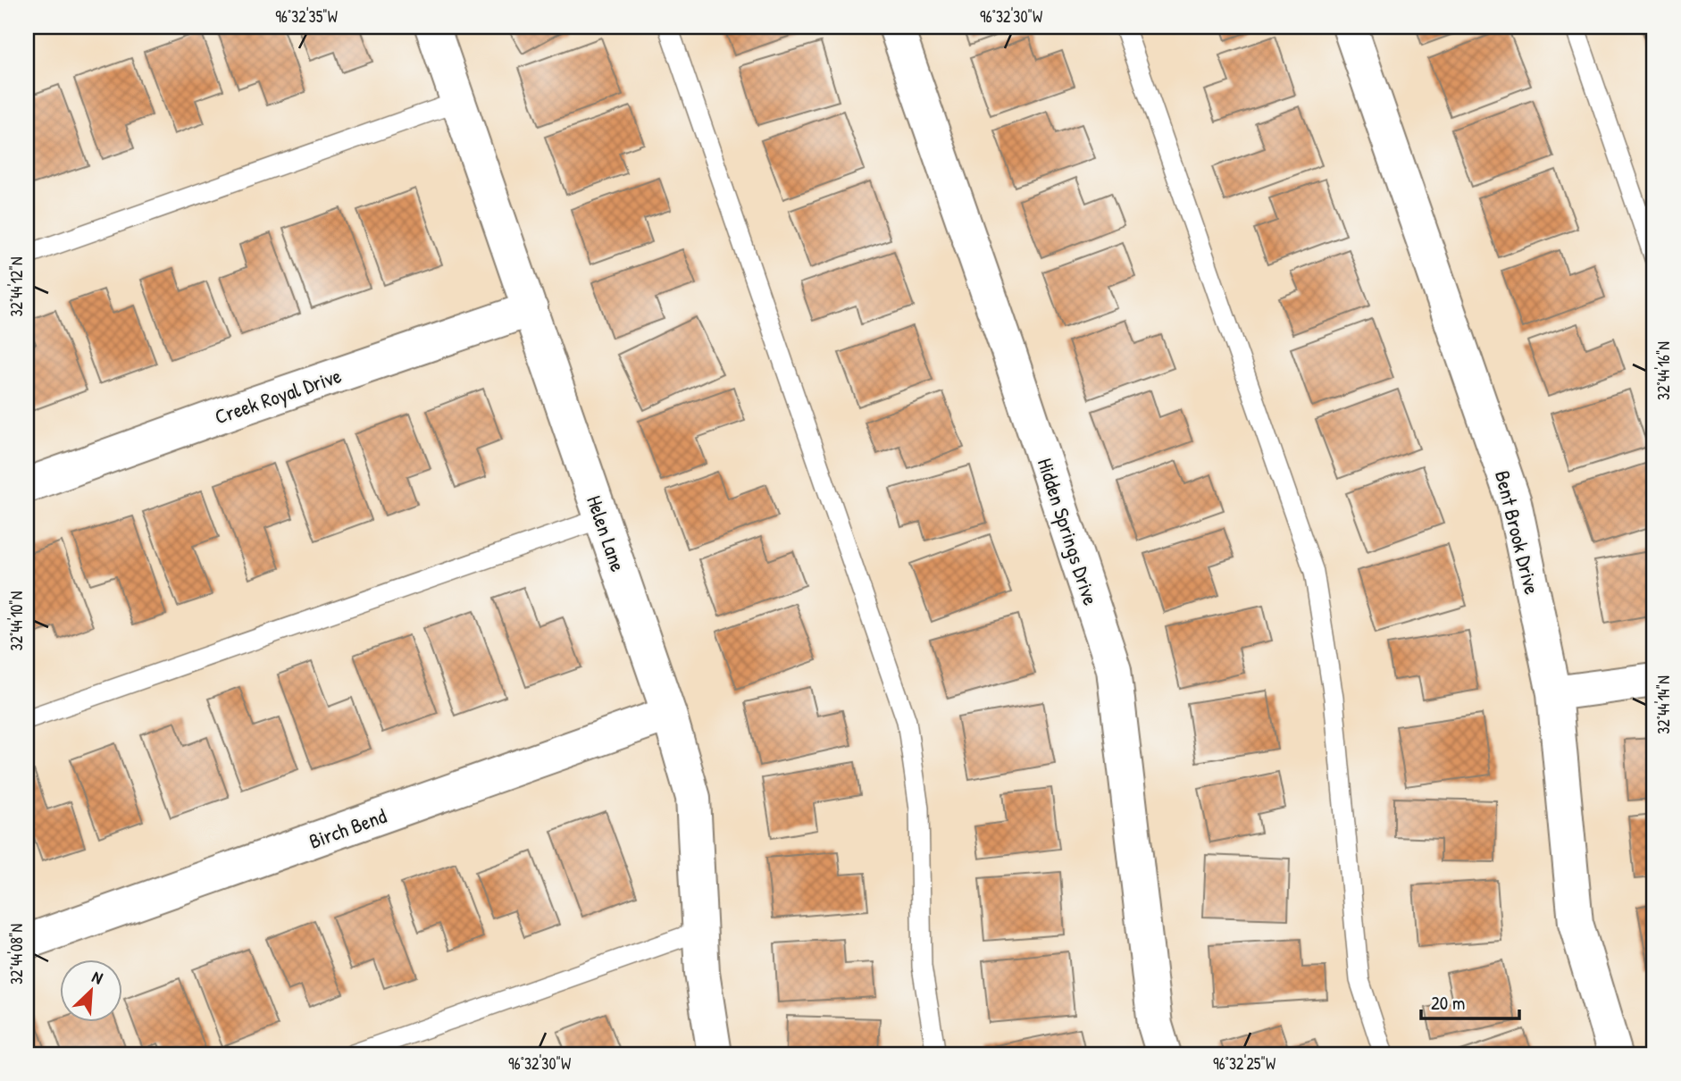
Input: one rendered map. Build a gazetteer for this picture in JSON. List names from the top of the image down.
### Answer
{
  "streets": {
    "street": [
      "Creek Royal Drive",
      "Hidden Springs Drive",
      "Bent Brook Drive",
      "Helen Lane",
      "Birch Bend"
    ]
  },
  "crossings": [
    ["Creek Royal Drive", "Helen Lane"],
    ["Helen Lane", "Birch Bend"]
  ],
  "scale_bar": "20 m",
  "north": "top right",
  "coordinates": [
    "96°32'35\"W",
    "96°32'30\"W",
    "32°44'12\"N",
    "32°44'16\"N",
    "32°44'10\"N",
    "32°44'14\"N",
    "32°44'08\"N",
    "96°32'25\"W"
  ]
}
